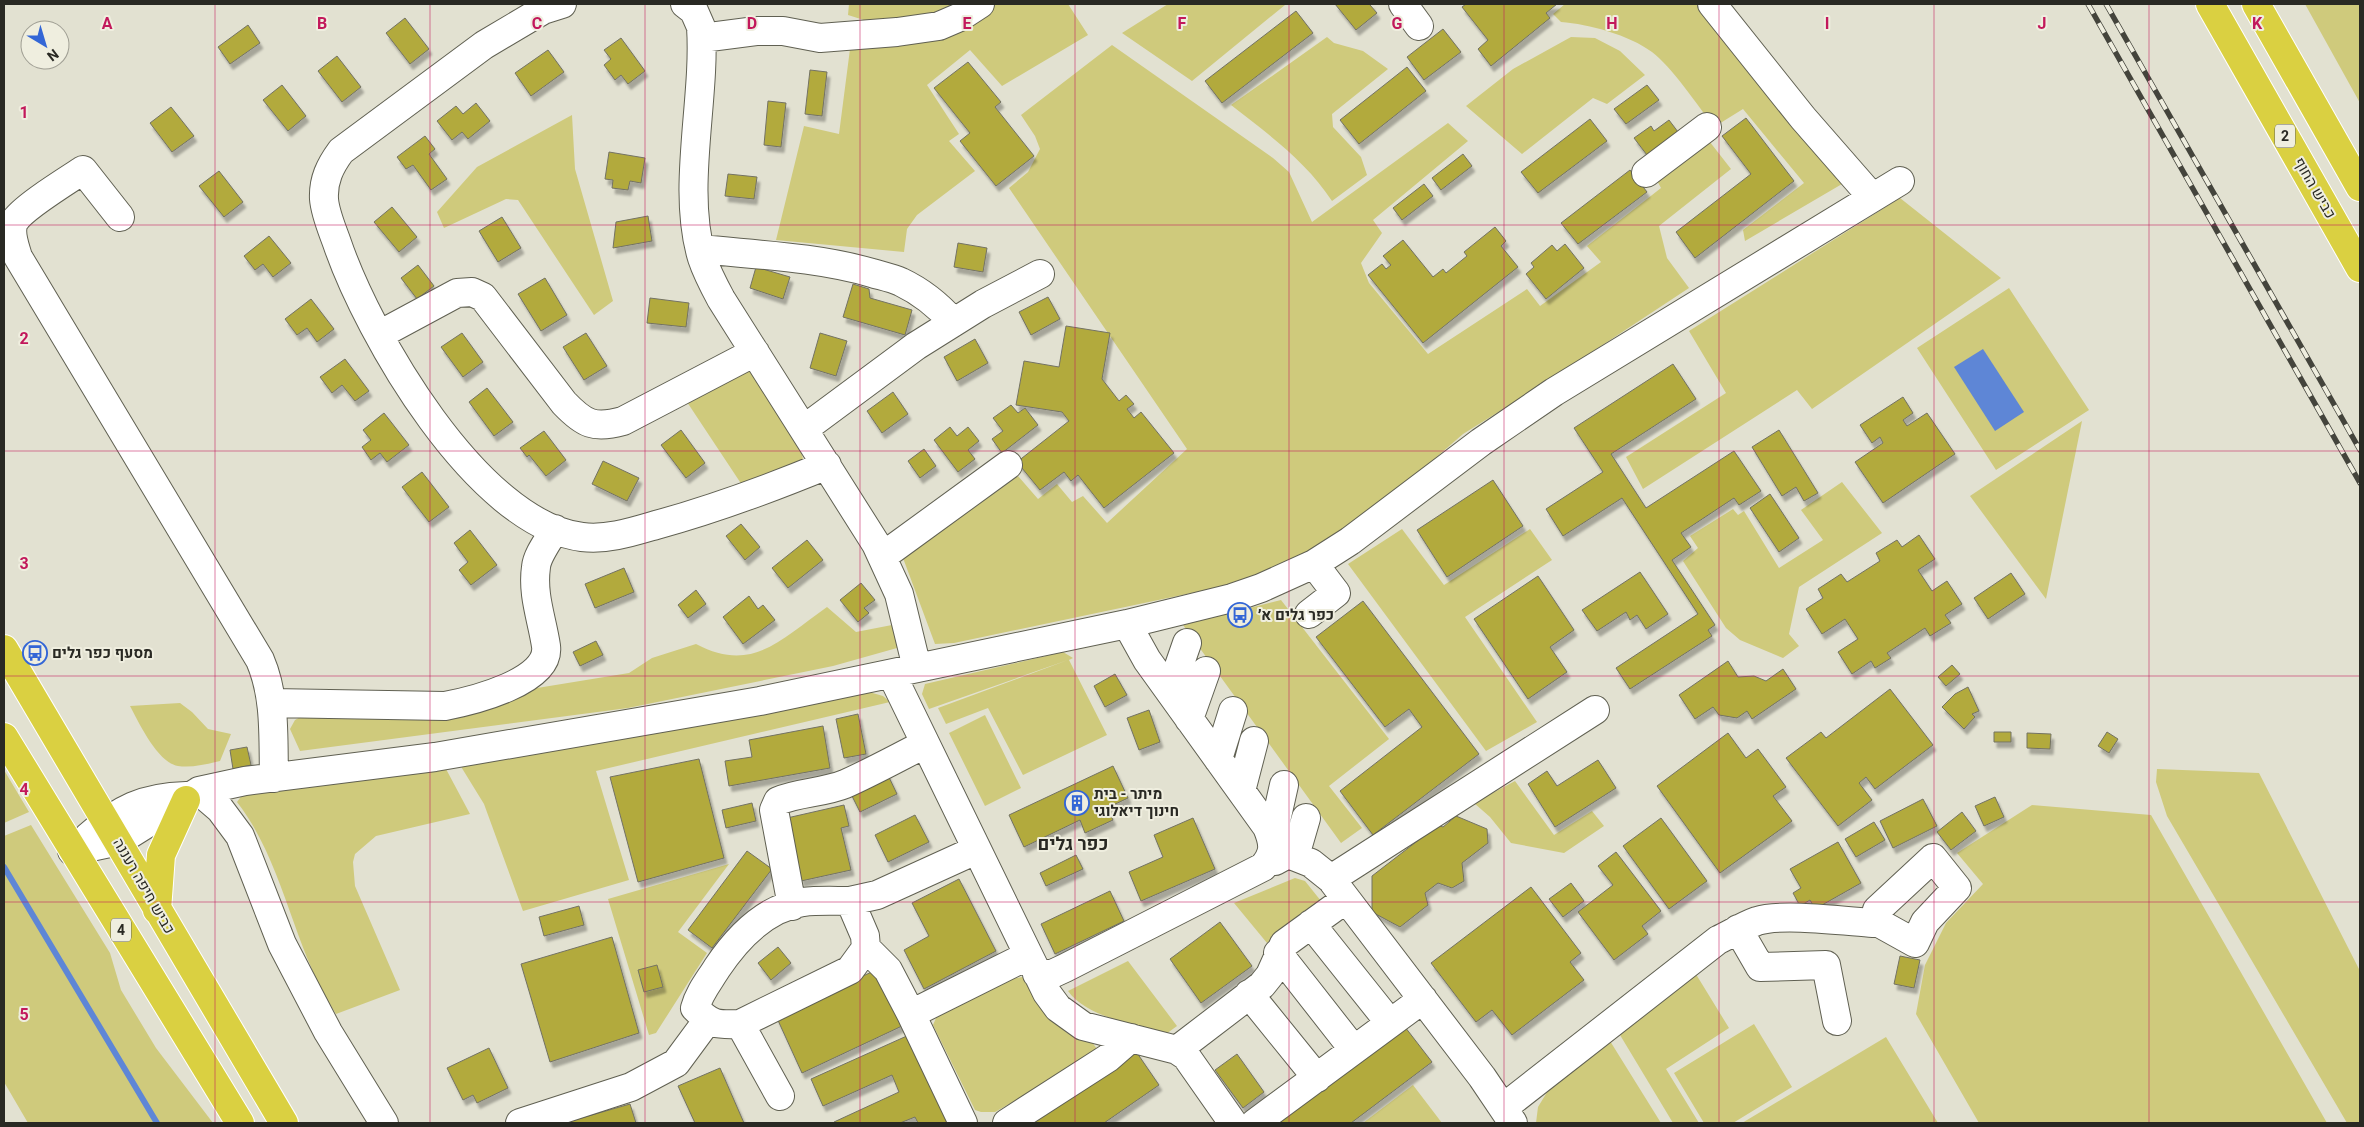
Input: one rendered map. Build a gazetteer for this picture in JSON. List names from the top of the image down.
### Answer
{
  "streets": {
    "highway": [
      "2",
      "כביש החוף",
      "כביש חיפה רעננה",
      "4"
    ]
  },
  "districts": ["כפר גלים"],
  "places": {
    "bus stop": ["כפר גלים א׳", "מסעף כפר גלים"],
    "building": ["מיתר - בית חינוך דיאלוגי"]
  },
  "north": "bottom right",
  "grid": {
    "columns": [
      "A",
      "B",
      "C",
      "D",
      "E",
      "F",
      "G",
      "H",
      "I",
      "J",
      "K"
    ],
    "rows": [
      "1",
      "2",
      "3",
      "4",
      "5"
    ]
  }
}
